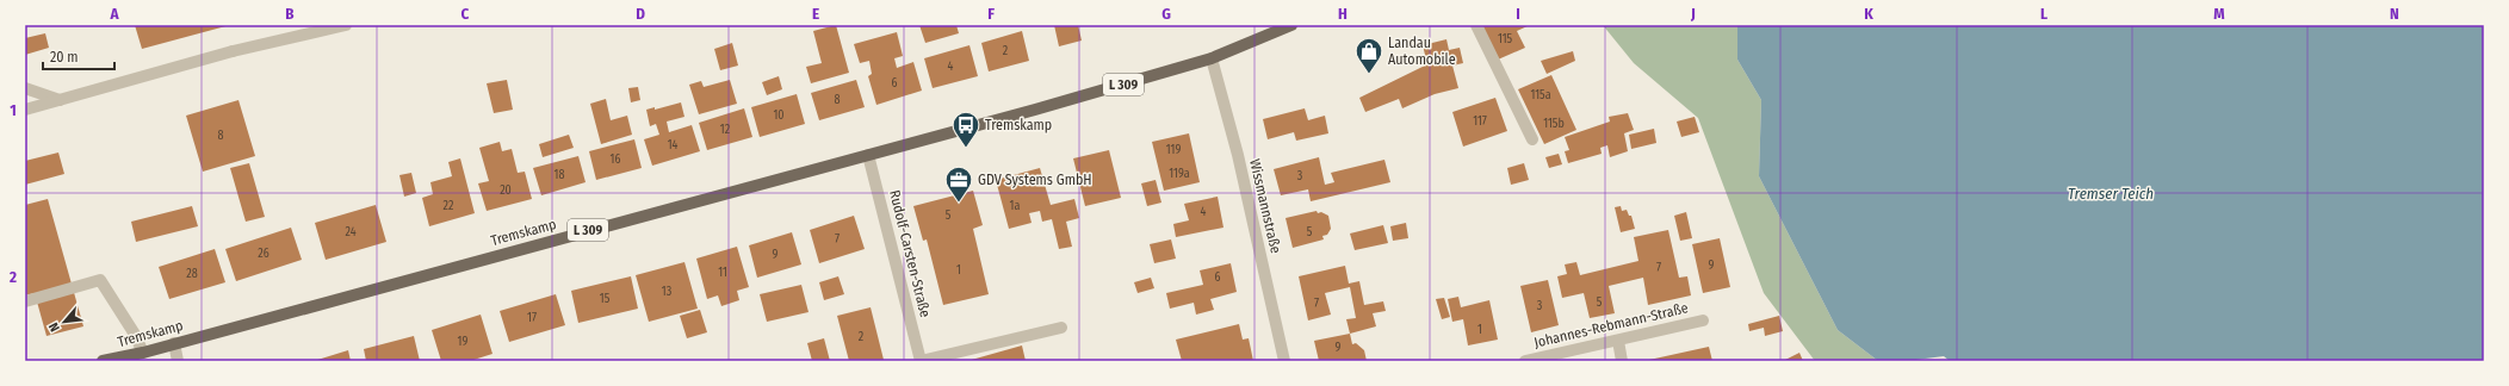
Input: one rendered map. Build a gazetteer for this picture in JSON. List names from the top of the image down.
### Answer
{
  "streets": {
    "main road": ["L 309", "Tremskamp"],
    "street": ["Wissmannstraße", "Rudolf-Carsten-Straße", "Johannes-Rebmann-Straße"]
  },
  "crossings": [
    ["L 309", "Wissmannstraße"],
    ["L 309", "Tremskamp"],
    ["Wissmannstraße", "Tremskamp"],
    ["Tremskamp", "Rudolf-Carsten-Straße"]
  ],
  "water": ["Tremser Teich"],
  "places": {
    "shop": ["Landau Automobile"],
    "bus stop": ["Tremskamp"],
    "office": ["GDV Systems GmbH"]
  },
  "house_numbers": [
    "115",
    "2",
    "4",
    "6",
    "115a",
    "8",
    "10",
    "117",
    "115b",
    "12",
    "8",
    "14",
    "119",
    "16",
    "119a",
    "18",
    "3",
    "20",
    "22",
    "1a",
    "4",
    "5",
    "24",
    "5",
    "7",
    "26",
    "9",
    "9",
    "7",
    "1",
    "11",
    "28",
    "6",
    "13",
    "15",
    "5",
    "7",
    "3",
    "17",
    "1",
    "2",
    "19",
    "9"
  ],
  "scale_bar": "20 m",
  "north": "bottom left",
  "grid": {
    "columns": [
      "A",
      "B",
      "C",
      "D",
      "E",
      "F",
      "G",
      "H",
      "I",
      "J",
      "K",
      "L",
      "M",
      "N"
    ],
    "rows": ["1", "2"]
  }
}
